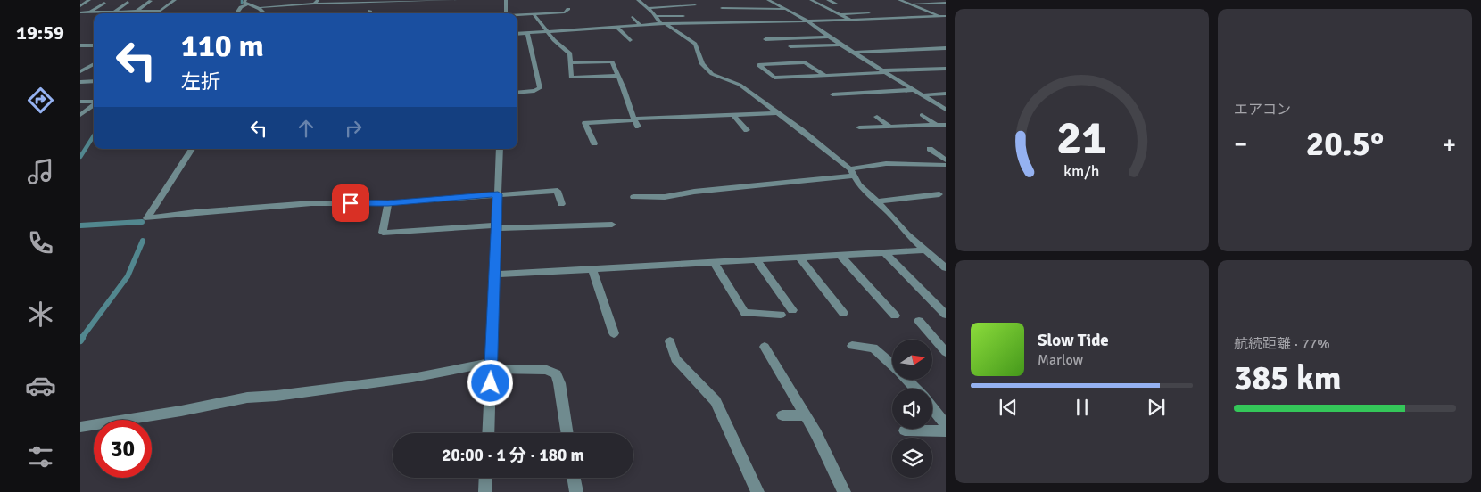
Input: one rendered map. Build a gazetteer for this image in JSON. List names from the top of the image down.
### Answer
{
  "north": "right",
  "page": {
    "tabs": "19:59",
    "tile": [
      "エアコン",
      ["航続距離 · 77%", "385 km"]
    ],
    "turn": ["110 m", "左折"],
    "heat": ["−", "20.5°", "+"],
    "song": ["Slow Tide", "Marlow"],
    "limit": "30",
    "trip": "20:00 · 1 分 · 180 m",
    "gauge": ["21", "km/h"]
  }
}
